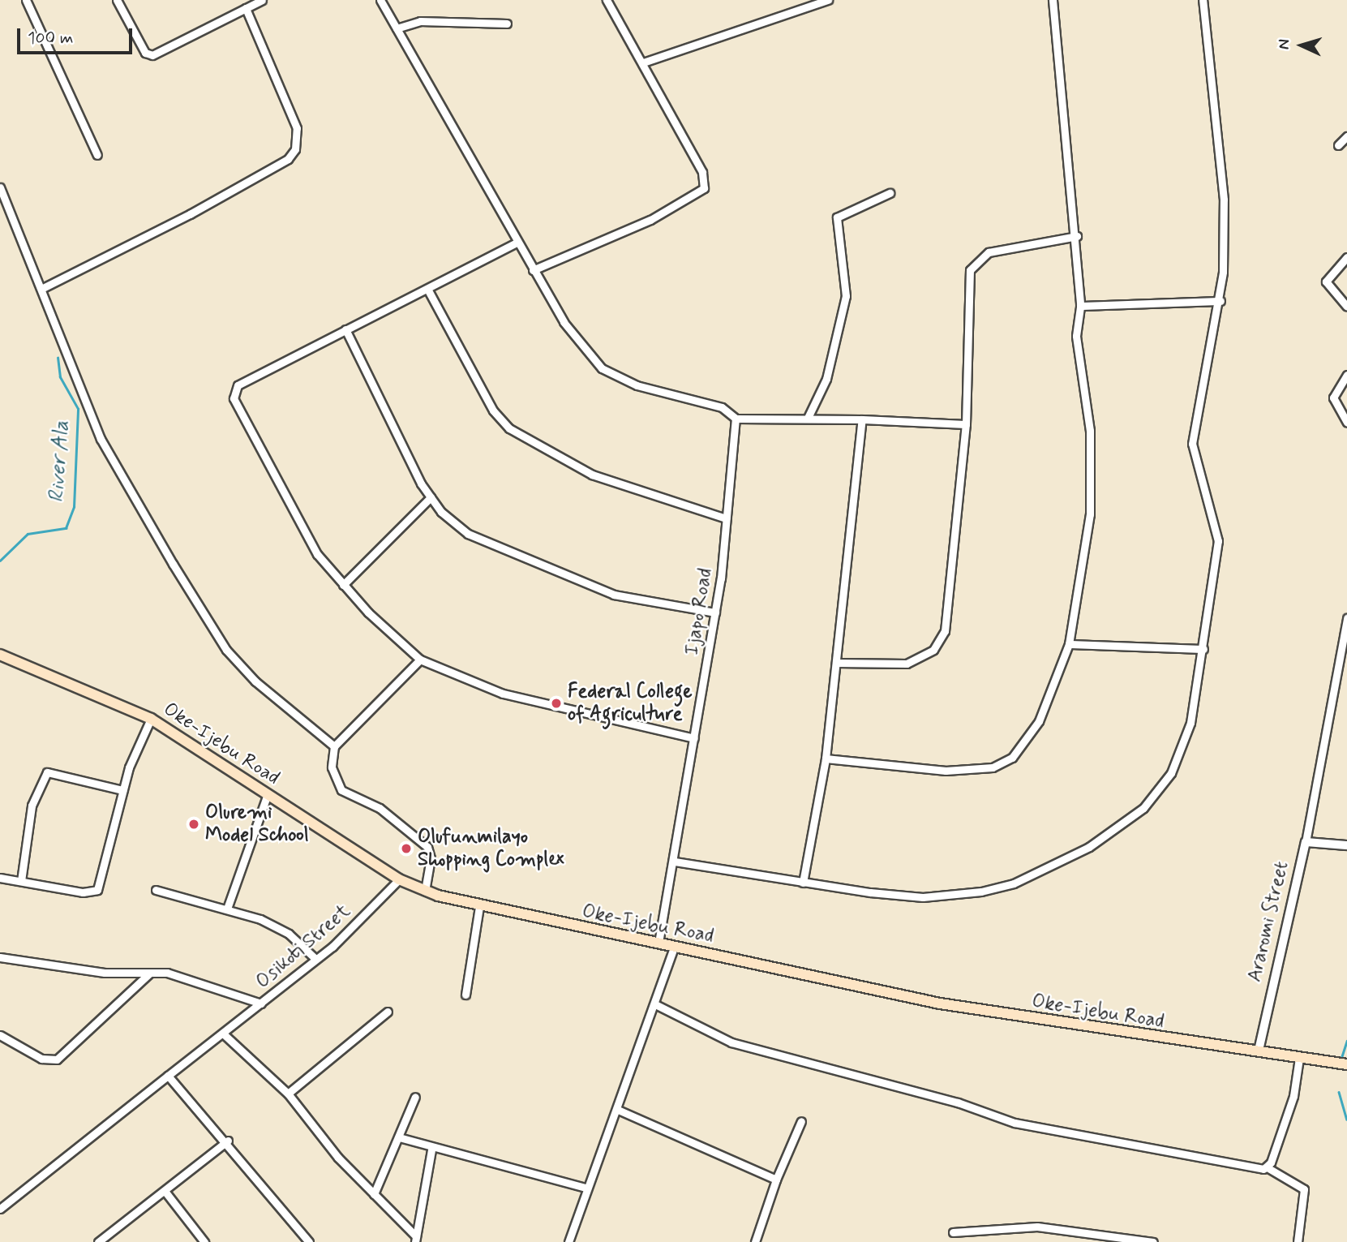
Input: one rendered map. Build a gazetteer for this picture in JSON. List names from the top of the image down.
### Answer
{
  "streets": {
    "main road": ["Oke-Ijebu Road"],
    "street": ["Ijapo Road", "Araromi Street", "Osikoti Street"]
  },
  "crossings": [
    ["Ijapo Road", "Oke-Ijebu Road"],
    ["Oke-Ijebu Road", "Araromi Street"],
    ["Oke-Ijebu Road", "Osikoti Street"]
  ],
  "water": ["River Ala"],
  "places": ["Federal College of Agriculture", "Oluremi Model School", "Olufunmilayo Shopping Complex"],
  "scale_bar": "100 m",
  "north": "left"
}
